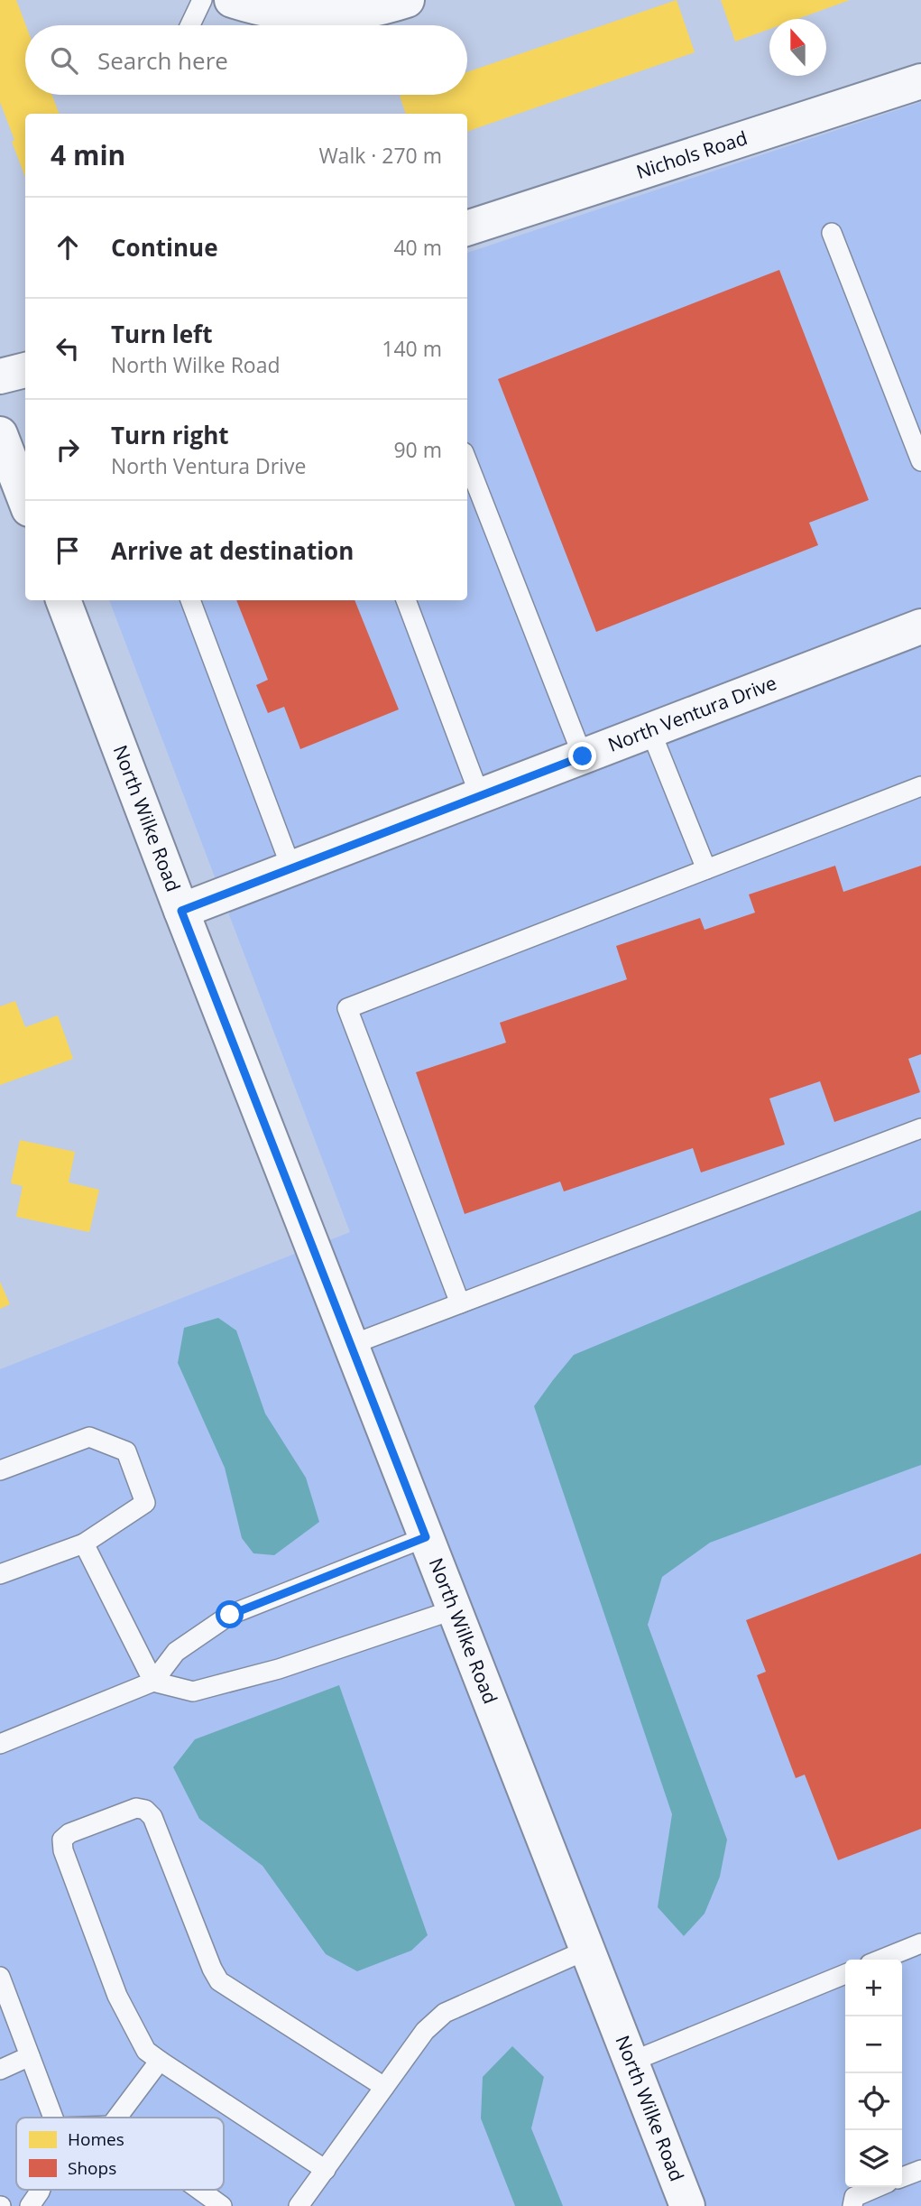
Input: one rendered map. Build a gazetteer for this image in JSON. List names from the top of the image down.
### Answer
{
  "streets": {
    "street": ["Nichols Road", "North Ventura Drive", "North Wilke Road"]
  },
  "crossings": [
    ["North Ventura Drive", "North Wilke Road"]
  ],
  "legend": ["Homes", "Shops"],
  "north": "top",
  "page": {
    "search": "Search here",
    "heading": ["4 min", "Walk · 270 m"],
    "list": [
      ["Continue", "40 m"],
      ["Turn left", "North Wilke Road", "140 m"],
      ["Turn right", "North Ventura Drive", "90 m"],
      "Arrive at destination"
    ],
    "map_buttons": ["+", "−"]
  }
}
